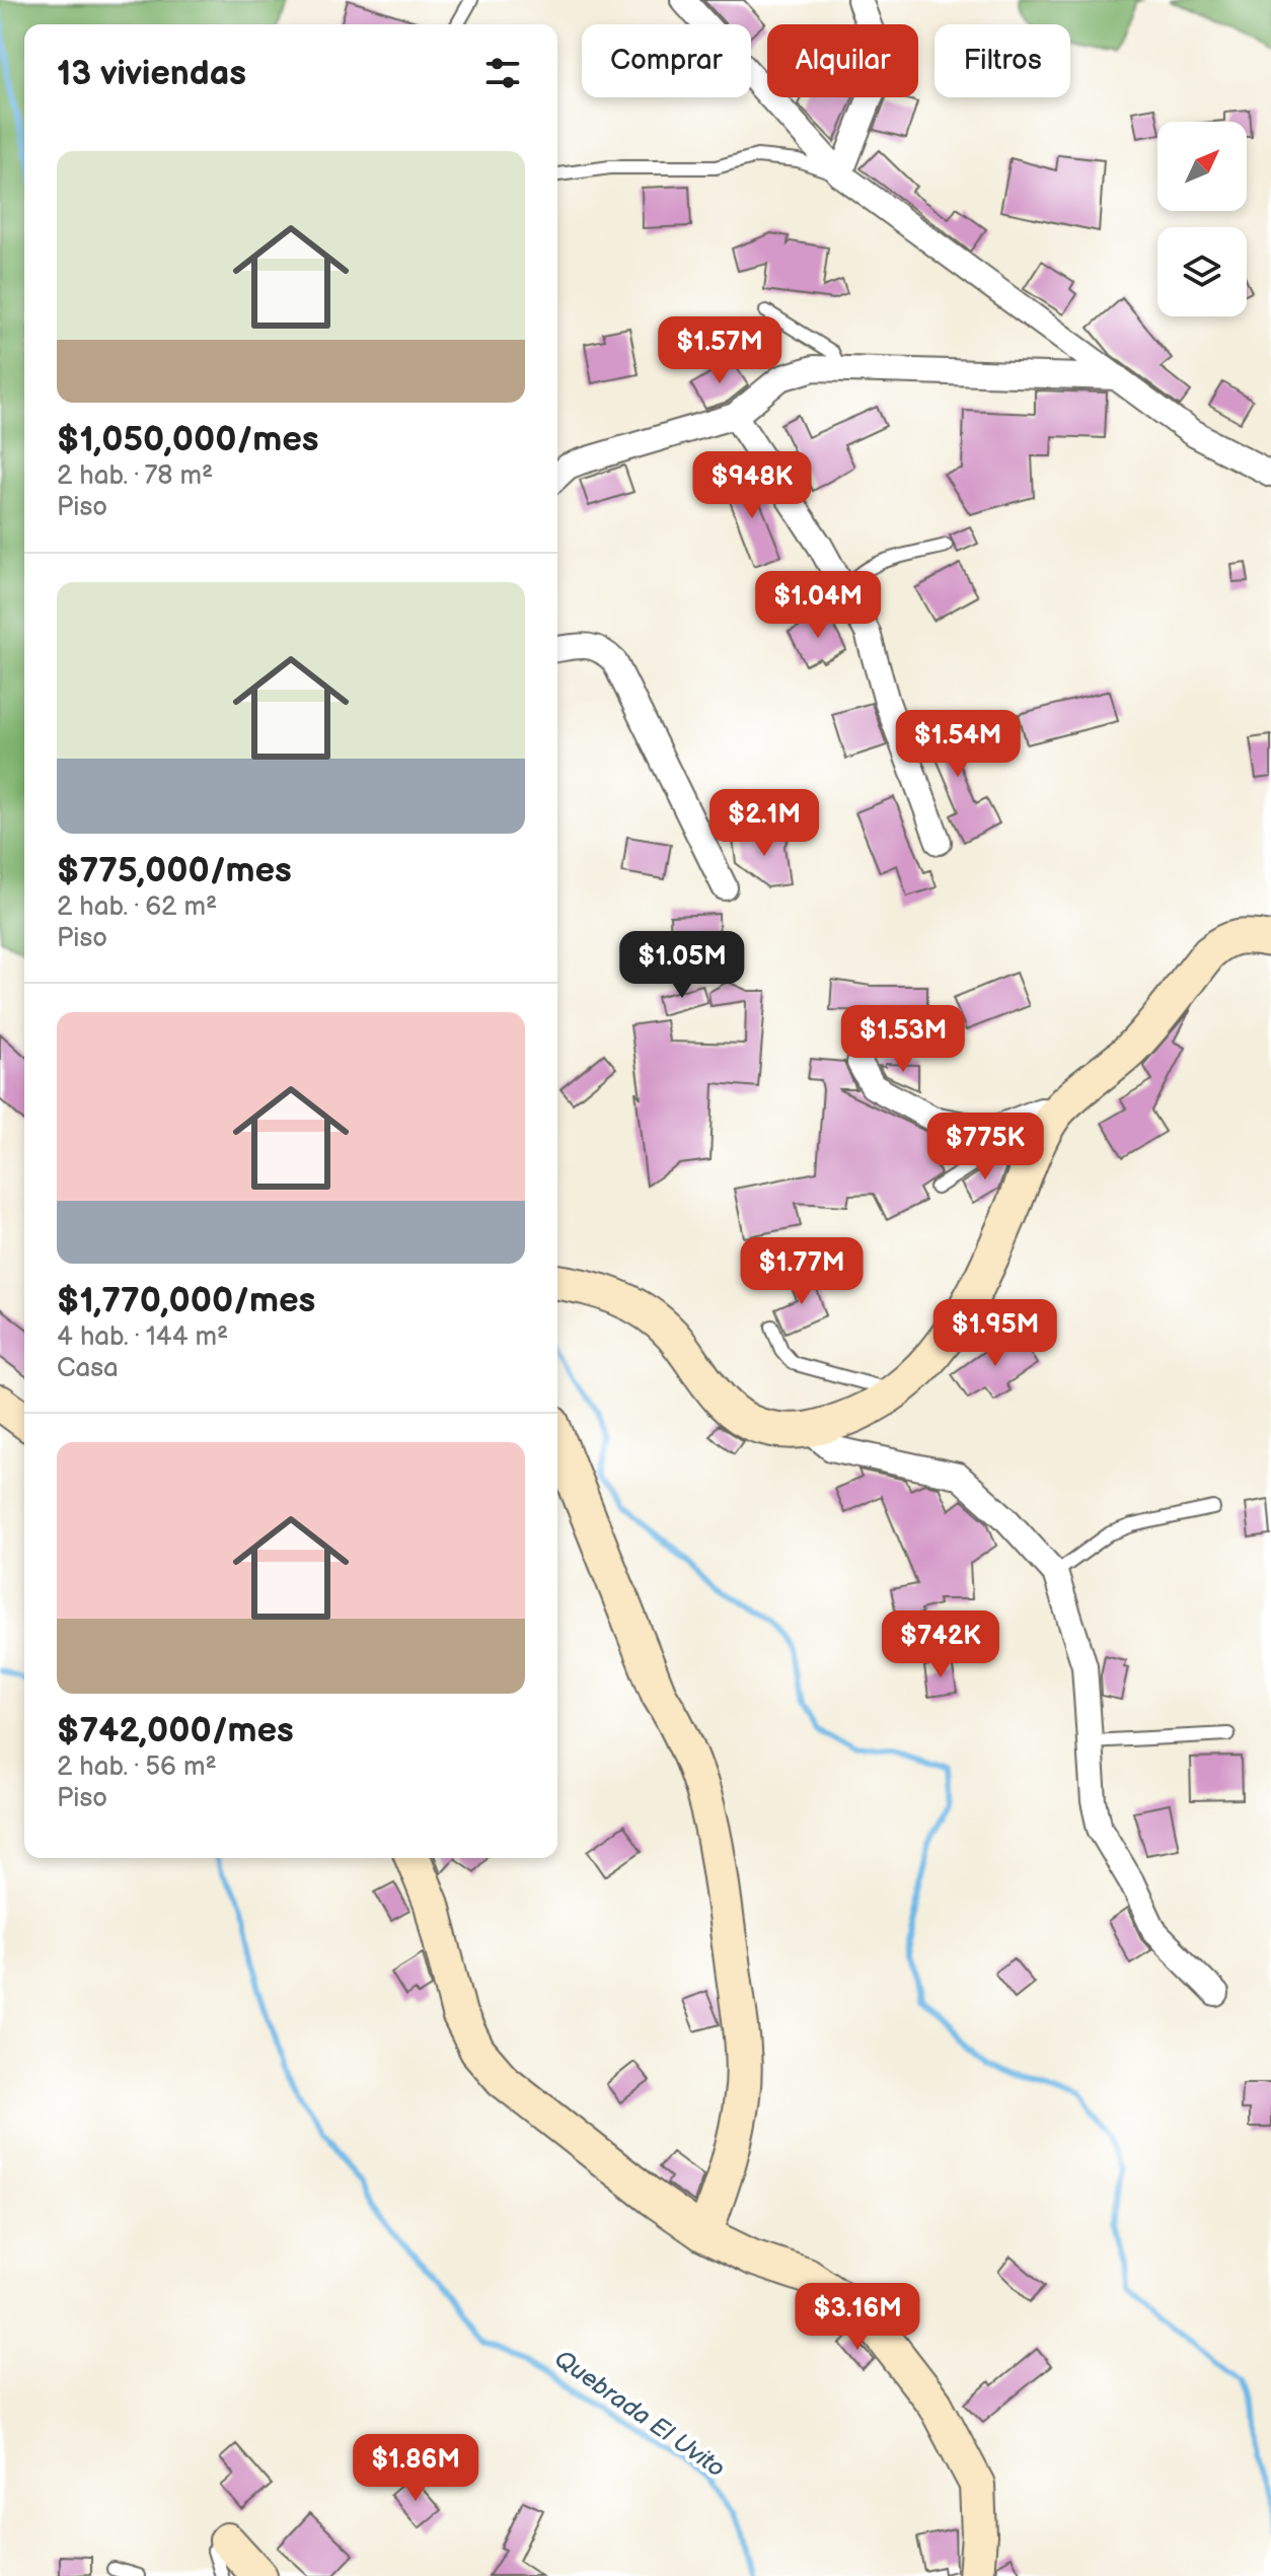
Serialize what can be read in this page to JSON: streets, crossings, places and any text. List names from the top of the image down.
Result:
{
  "water": ["Quebrada El Uvito"],
  "north": "top right",
  "page": {
    "chip": ["Comprar", "Alquilar", "Filtros"],
    "heading": "13 viviendas",
    "list": [
      {
        "name": "$1,050,000/mes",
        "note": "2 hab. · 78 m² · Piso"
      },
      {
        "name": "$775,000/mes",
        "note": "2 hab. · 62 m² · Piso"
      },
      {
        "name": "$1,770,000/mes",
        "note": "4 hab. · 144 m² · Casa"
      },
      {
        "name": "$742,000/mes",
        "note": "2 hab. · 56 m² · Piso"
      }
    ],
    "price": [
      "$1.57M",
      "$948K",
      "$1.04M",
      "$1.54M",
      "$2.1M",
      "$1.05M",
      "$1.53M",
      "$775K",
      "$1.77M",
      "$1.95M",
      "$742K",
      "$3.16M",
      "$1.86M"
    ]
  }
}
